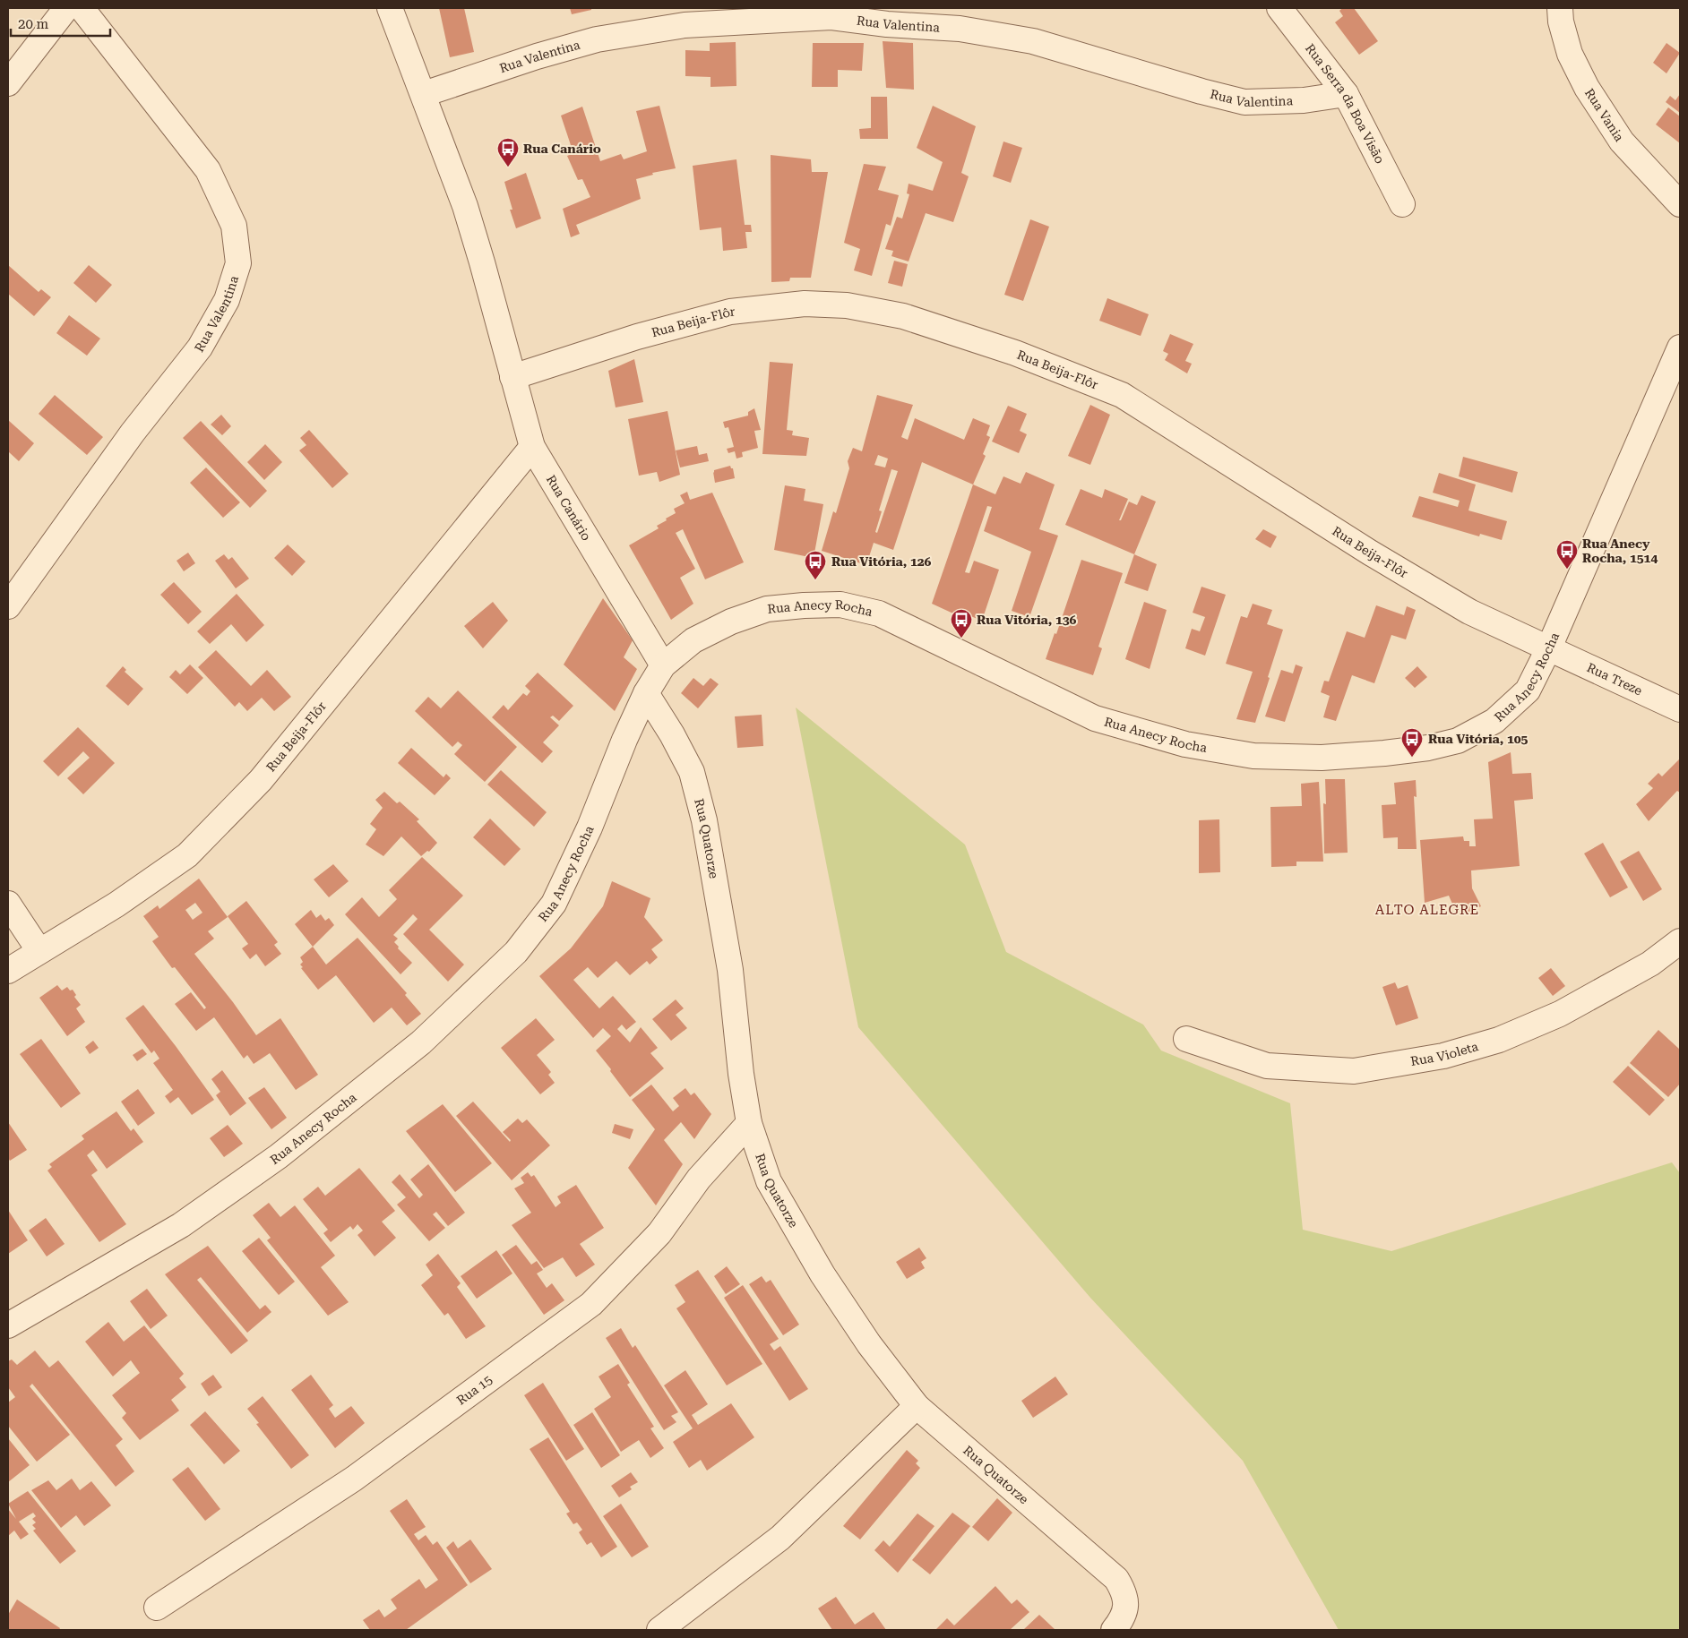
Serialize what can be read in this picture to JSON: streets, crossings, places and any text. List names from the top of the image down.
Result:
{
  "streets": {
    "street": [
      "Rua Valentina",
      "Rua Serra da Boa Visão",
      "Rua Vania",
      "Rua Beija-Flôr",
      "Rua Canário",
      "Rua Anecy Rocha",
      "Rua Treze",
      "Rua Quatorze",
      "Rua Violeta",
      "Rua 15"
    ]
  },
  "crossings": [
    ["Rua Valentina", "Rua Serra da Boa Visão"],
    ["Rua Valentina", "Rua Canário"],
    ["Rua Beija-Flôr", "Rua Canário"],
    ["Rua Beija-Flôr", "Rua Anecy Rocha"],
    ["Rua Beija-Flôr", "Rua Treze"],
    ["Rua Canário", "Rua Anecy Rocha"],
    ["Rua Anecy Rocha", "Rua Treze"],
    ["Rua Anecy Rocha", "Rua Quatorze"],
    ["Rua Quatorze", "Rua 15"]
  ],
  "districts": ["ALTO ALEGRE"],
  "places": {
    "bus stop": [
      "Rua Canário",
      "Rua Anecy Rocha, 1514",
      "Rua Vitória, 126",
      "Rua Vitória, 136",
      "Rua Vitória, 105"
    ]
  },
  "scale_bar": "20 m"
}
